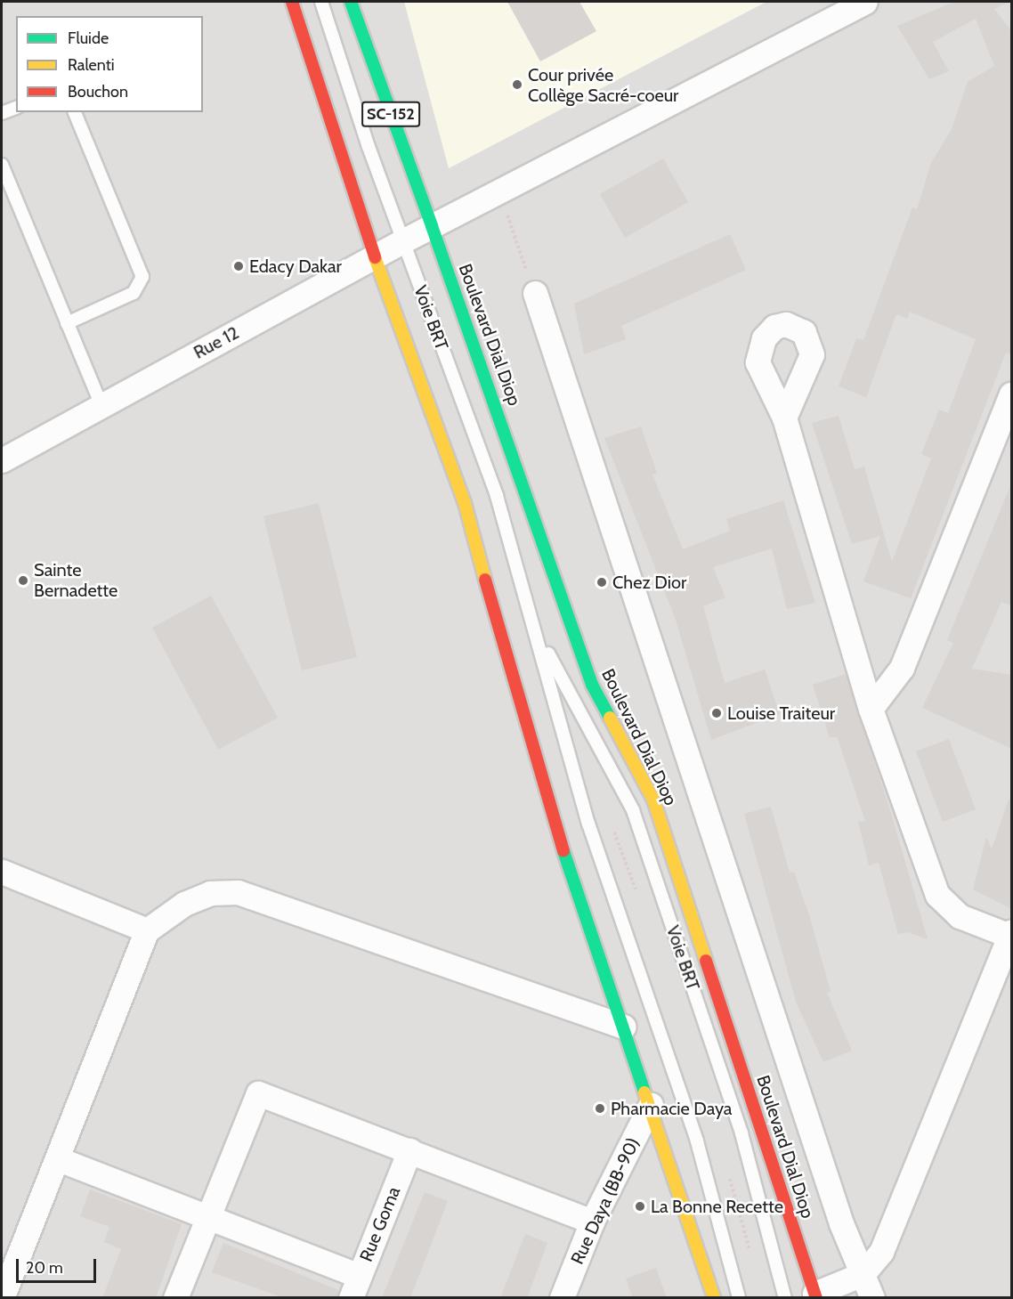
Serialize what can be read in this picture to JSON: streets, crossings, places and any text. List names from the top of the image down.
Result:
{
  "streets": {
    "street": [
      "SC-152",
      "Boulevard Dial Diop",
      "Rue 12",
      "Rue Daya (BB-90)",
      "Rue Goma"
    ],
    "lane": ["Voie BRT"]
  },
  "crossings": [
    ["SC-152", "Boulevard Dial Diop"],
    ["SC-152", "Rue 12"],
    ["Voie BRT", "Rue 12"],
    ["Boulevard Dial Diop", "Rue 12"]
  ],
  "places": [
    "Cour privée Collège Sacré-coeur",
    "Edacy Dakar",
    "Sainte Bernadette",
    "Chez Dior",
    "Louise Traiteur",
    "Pharmacie Daya",
    "La Bonne Recette"
  ],
  "legend": ["Fluide", "Ralenti", "Bouchon"],
  "scale_bar": "20 m"
}
